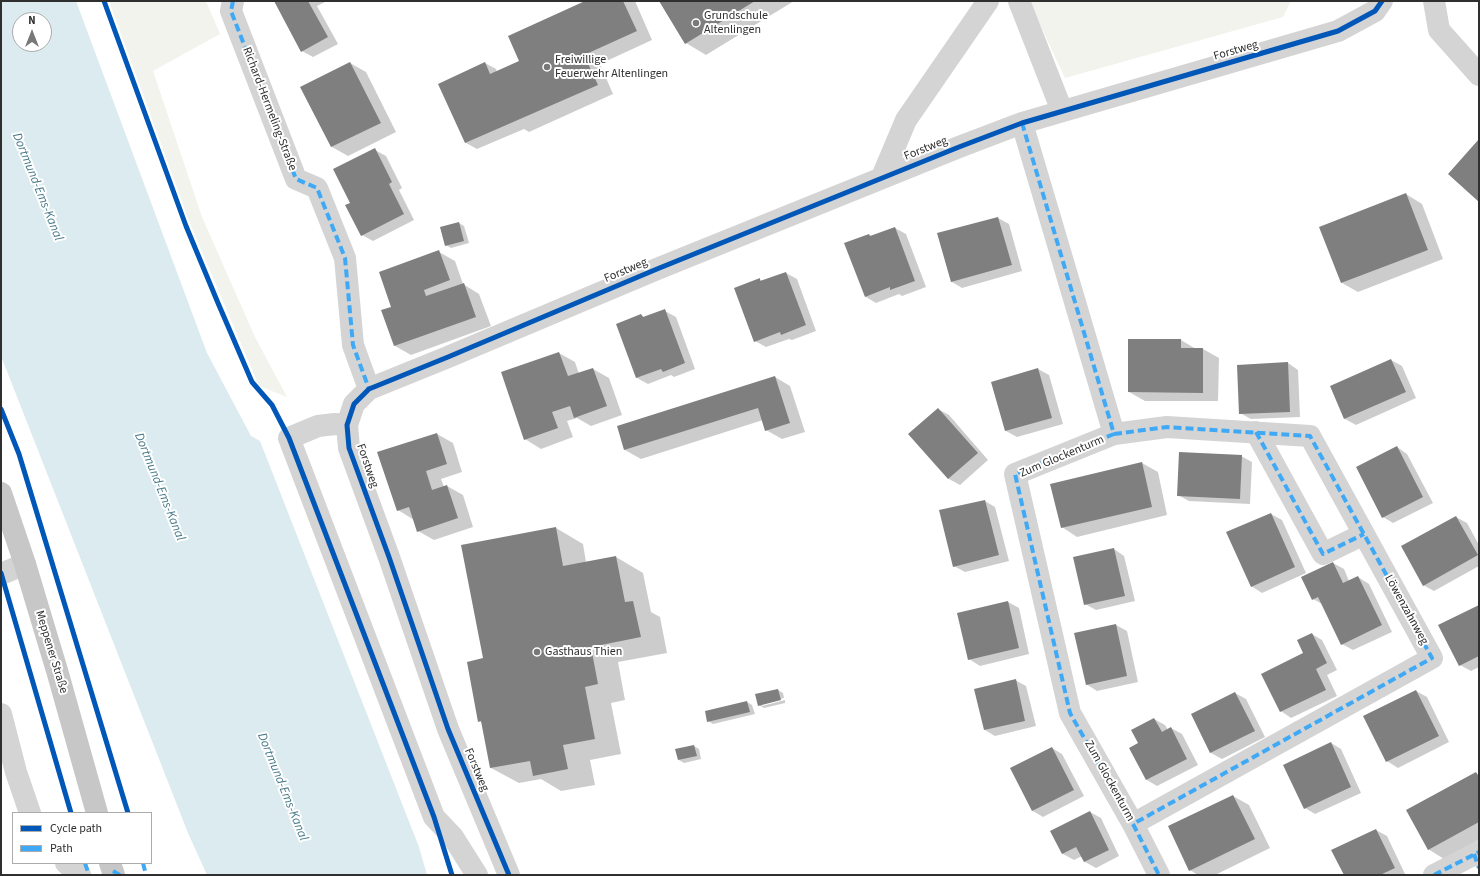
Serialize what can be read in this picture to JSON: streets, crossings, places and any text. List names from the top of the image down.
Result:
{
  "streets": {
    "main road": ["Meppener Straße"],
    "street": [
      "Forstweg",
      "Richard-Hermeling-Straße",
      "Zum Glockenturm",
      "Löwenzahnweg"
    ]
  },
  "crossings": [
    ["Forstweg", "Richard-Hermeling-Straße"],
    ["Forstweg", "Zum Glockenturm"],
    ["Zum Glockenturm", "Löwenzahnweg"]
  ],
  "water": ["Dortmund-Ems-Kanal"],
  "places": ["Grundschule Altenlingen", "Freiwillige Feuerwehr Altenlingen", "Gasthaus Thien"],
  "legend": ["Cycle path", "Path"],
  "north": "top"
}
